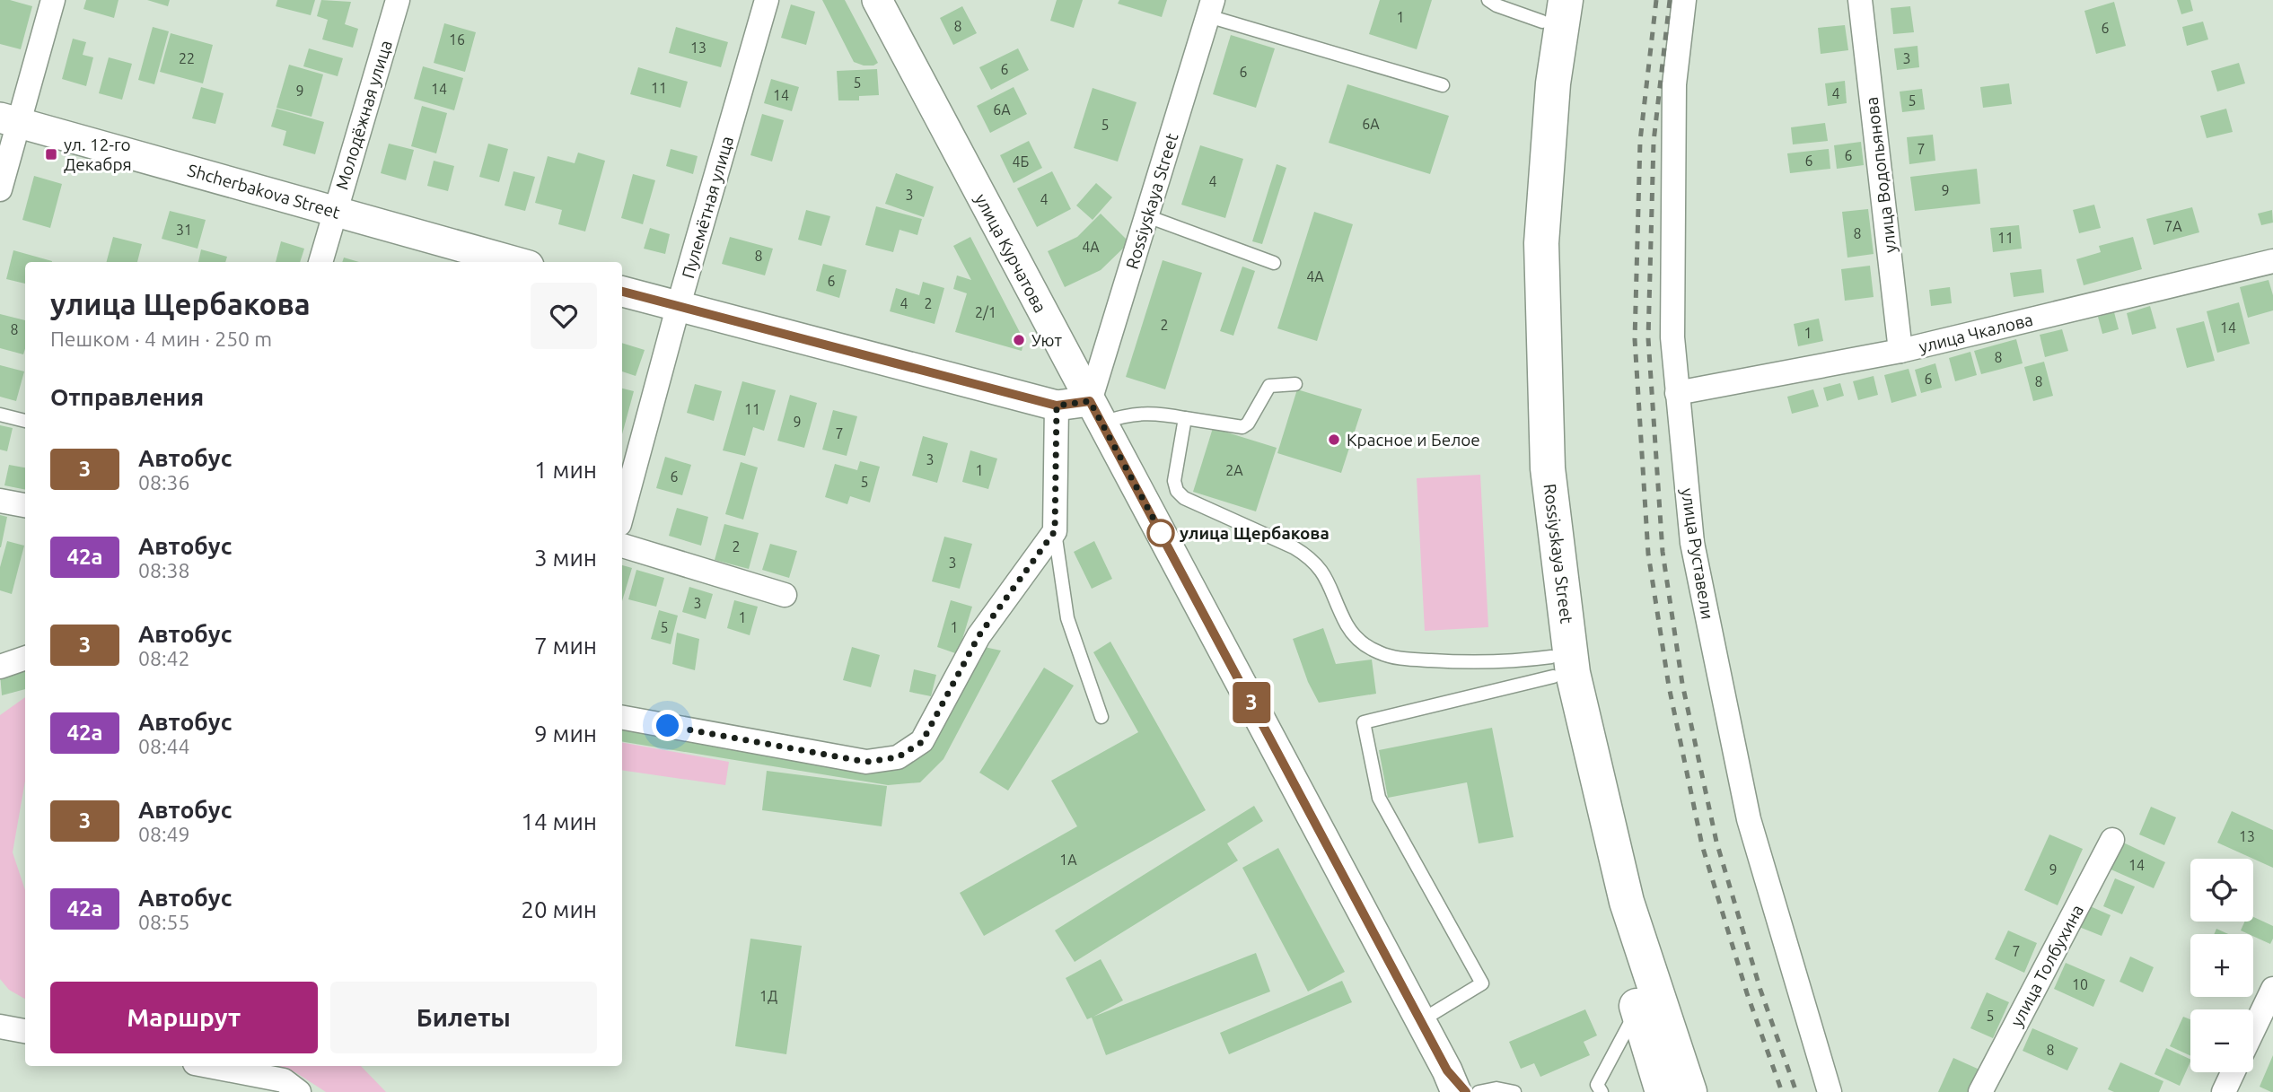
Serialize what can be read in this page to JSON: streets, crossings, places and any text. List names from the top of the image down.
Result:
{
  "streets": {
    "main road": ["Rossiyskaya Street"],
    "street": [
      "Молодёжная улица",
      "улица Водопьянова",
      "Shcherbakova Street",
      "Пулемётная улица",
      "улица Курчатова",
      "улица Чкалова",
      "улица Руставели",
      "улица Толбухина"
    ]
  },
  "crossings": [
    ["Молодёжная улица", "Shcherbakova Street"],
    ["улица Водопьянова", "улица Чкалова"],
    ["Rossiyskaya Street", "улица Курчатова"],
    ["улица Чкалова", "улица Руставели"]
  ],
  "places": {
    "transit": ["ул. 12-го Декабря"],
    "other": ["Уют", "Красное и Белое", "улица Щербакова"]
  },
  "lines": ["bus line 3"],
  "house_numbers": [
    "1",
    "8",
    "6",
    "16",
    "13",
    "22",
    "3",
    "6",
    "6",
    "5",
    "11",
    "14",
    "9",
    "4",
    "14",
    "5",
    "6А",
    "6А",
    "5",
    "7",
    "6",
    "6",
    "4Б",
    "4",
    "9",
    "3",
    "4",
    "7А",
    "31",
    "8",
    "11",
    "4А",
    "8",
    "4А",
    "6",
    "4",
    "2",
    "2/1",
    "2",
    "14",
    "8",
    "1",
    "8",
    "6",
    "8",
    "11",
    "9",
    "7",
    "3",
    "1",
    "2А",
    "6",
    "5",
    "2",
    "3",
    "3",
    "1",
    "5",
    "1",
    "13",
    "1А",
    "14",
    "9",
    "7",
    "10",
    "1Д",
    "5",
    "8"
  ],
  "page": {
    "on_map": "3",
    "heading": [
      ["улица Щербакова", "Пешком · 4 мин · 250 m"],
      "Отправления"
    ],
    "list": [
      {
        "mark": "3",
        "name": "Автобус",
        "note": "08:36",
        "value": "1 мин"
      },
      {
        "mark": "42a",
        "name": "Автобус",
        "note": "08:38",
        "value": "3 мин"
      },
      {
        "mark": "3",
        "name": "Автобус",
        "note": "08:42",
        "value": "7 мин"
      },
      {
        "mark": "42a",
        "name": "Автобус",
        "note": "08:44",
        "value": "9 мин"
      },
      {
        "mark": "3",
        "name": "Автобус",
        "note": "08:49",
        "value": "14 мин"
      },
      {
        "mark": "42a",
        "name": "Автобус",
        "note": "08:55",
        "value": "20 мин"
      }
    ],
    "map_buttons": ["+", "−"],
    "buttons": ["Маршрут", "Билеты"]
  }
}
